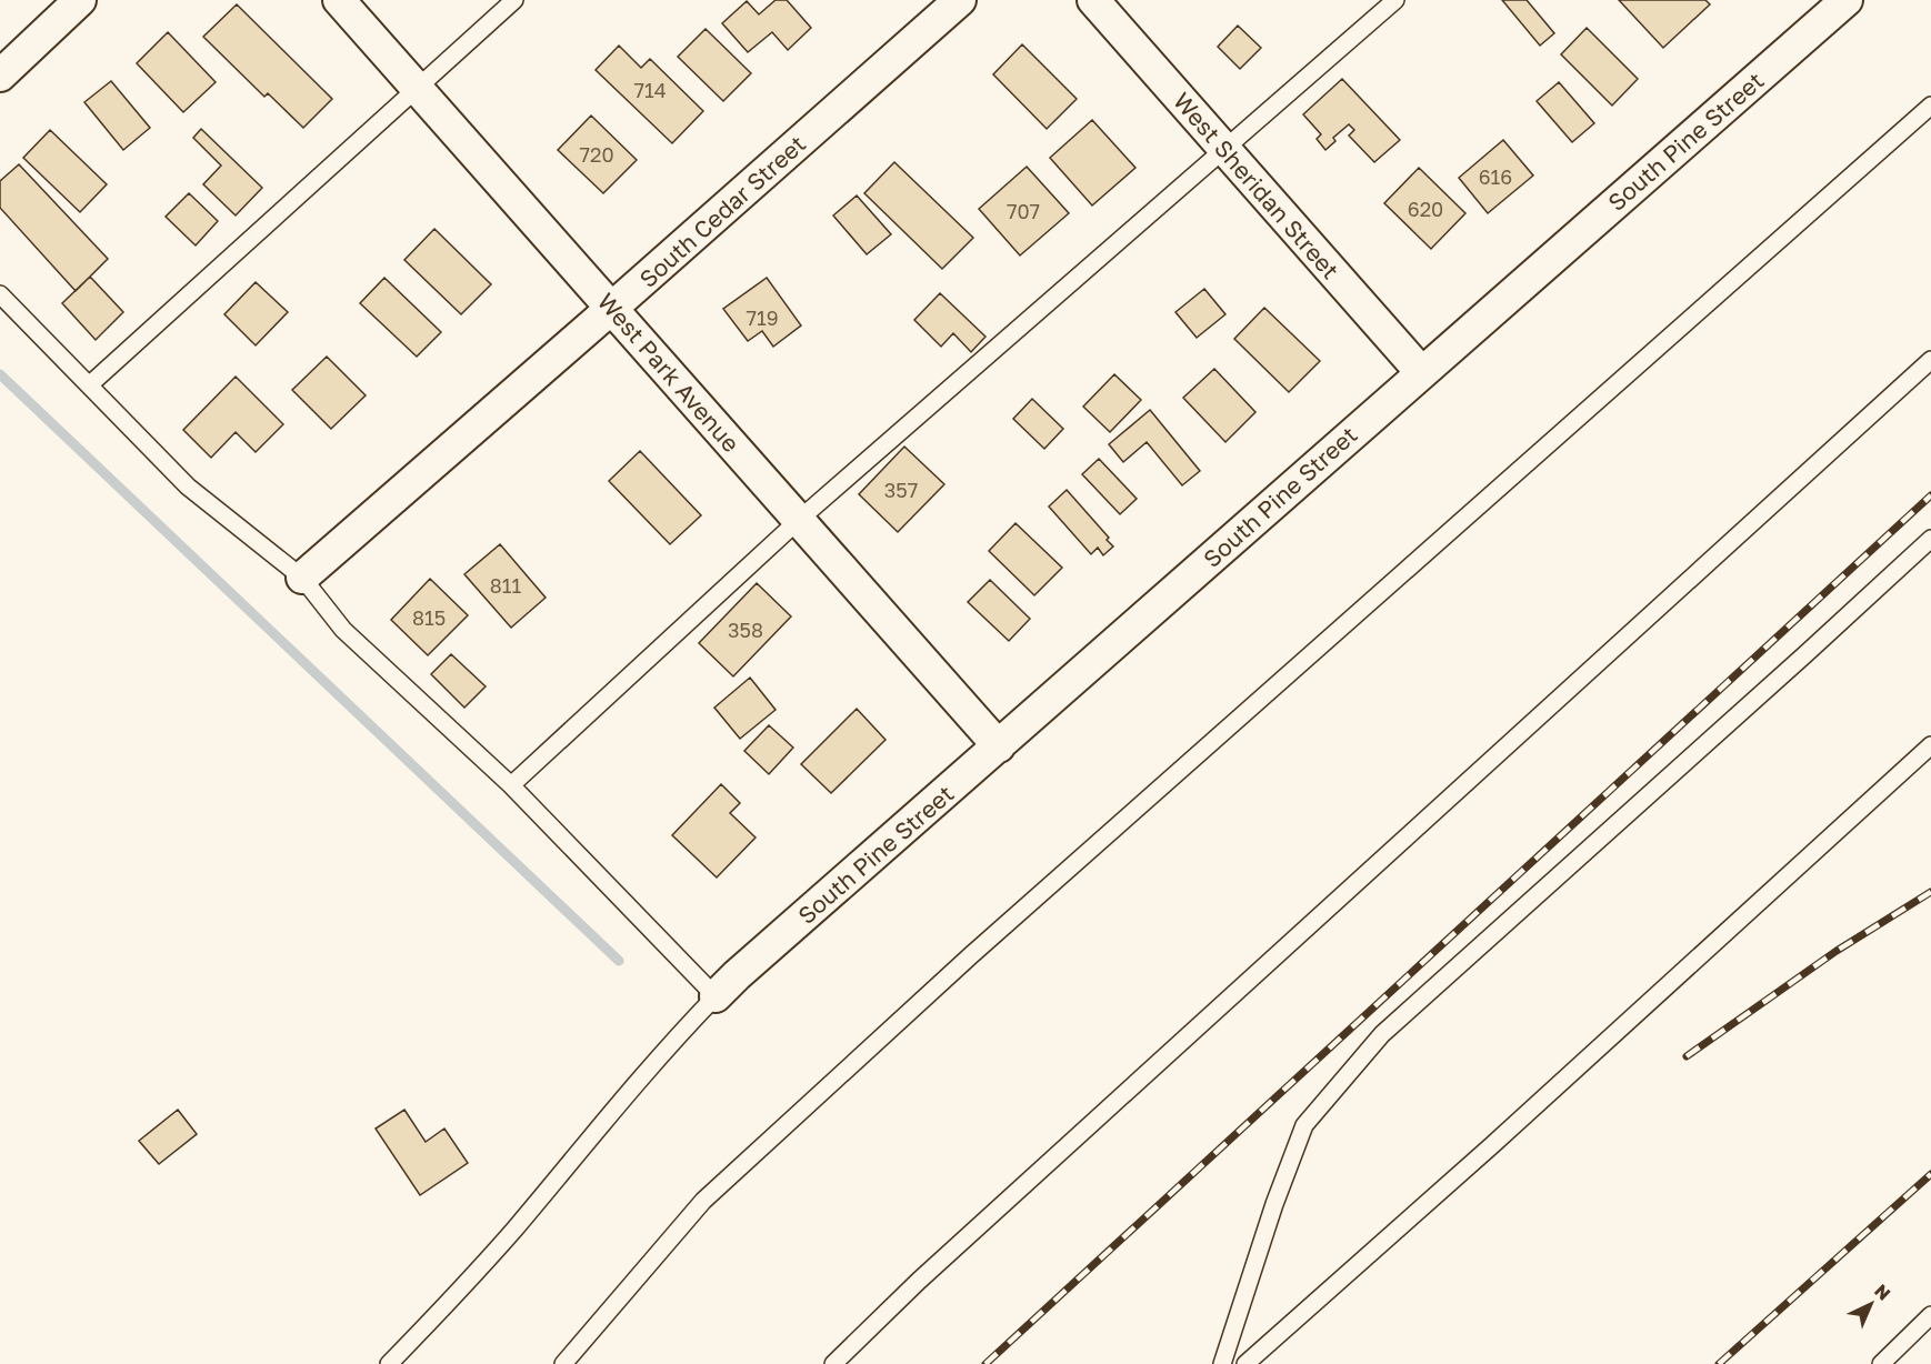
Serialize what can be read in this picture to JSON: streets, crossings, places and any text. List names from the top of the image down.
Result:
{
  "streets": {
    "street": [
      "South Pine Street",
      "West Sheridan Street",
      "South Cedar Street",
      "West Park Avenue"
    ]
  },
  "crossings": [
    ["South Pine Street", "West Sheridan Street"],
    ["South Pine Street", "West Park Avenue"],
    ["South Cedar Street", "West Park Avenue"]
  ],
  "house_numbers": [
    "714",
    "720",
    "616",
    "620",
    "707",
    "719",
    "357",
    "811",
    "815",
    "358"
  ],
  "north": "top right"
}
